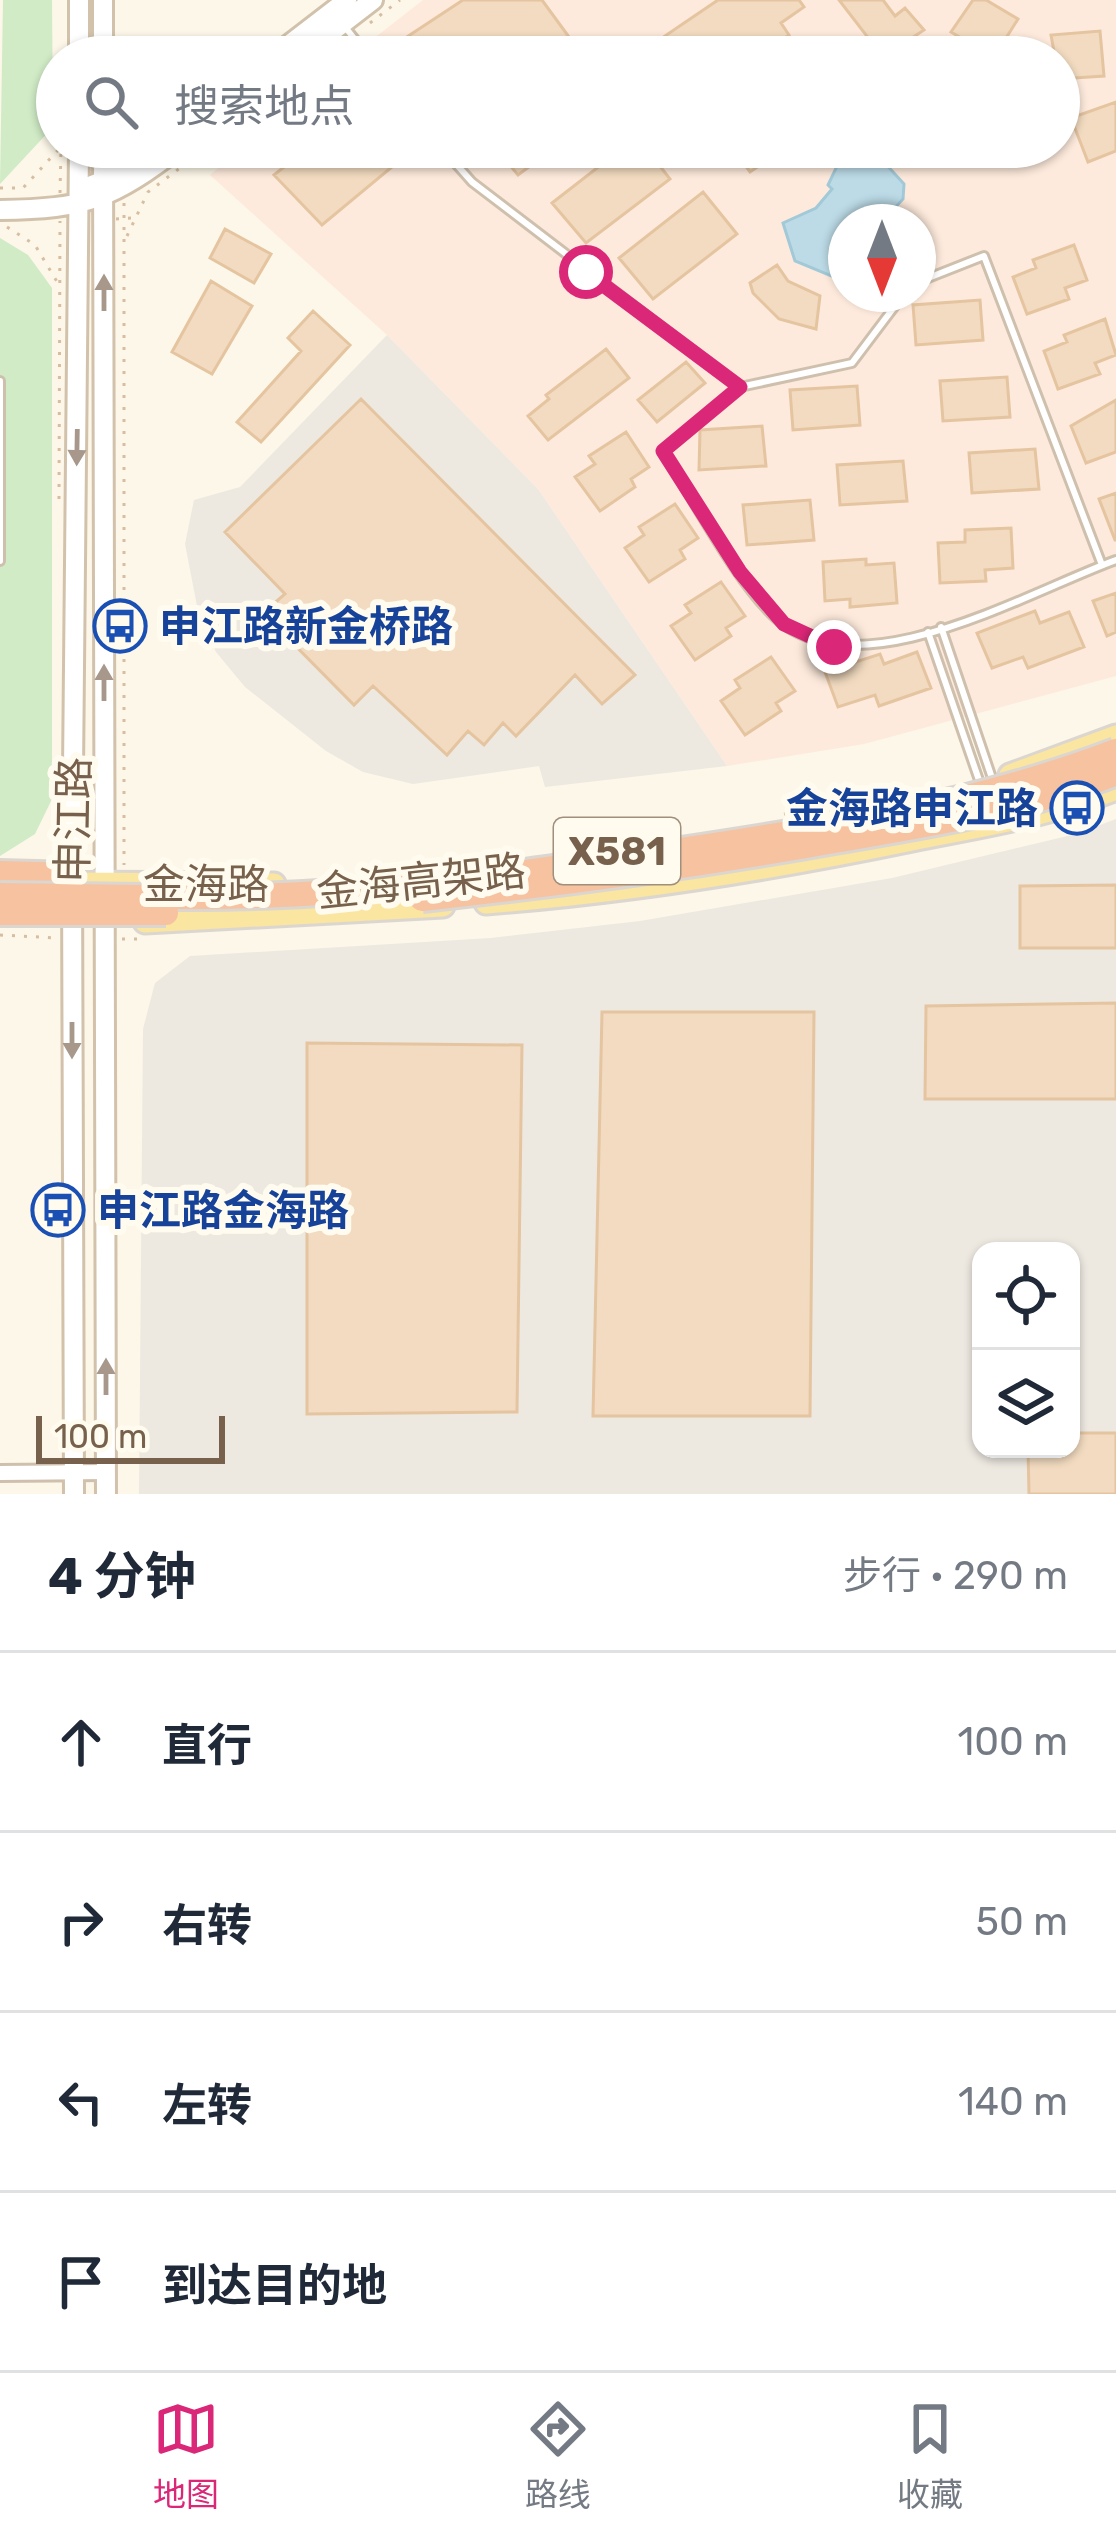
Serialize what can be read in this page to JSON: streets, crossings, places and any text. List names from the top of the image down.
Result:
{
  "streets": {
    "highway": ["金海高架路"],
    "main road": ["申江路", "X581", "金海路"]
  },
  "crossings": [
    ["申江路", "金海路"]
  ],
  "places": {
    "bus stop": ["申江路新金桥路", "金海路申江路", "申江路金海路"]
  },
  "scale_bar": "100 m",
  "north": "bottom",
  "page": {
    "search": "搜索地点",
    "scale": "100 m",
    "heading": ["4 分钟", "步行 · 290 m"],
    "list": [
      ["直行", "100 m"],
      ["右转", "50 m"],
      ["左转", "140 m"],
      "到达目的地"
    ],
    "nav": ["地图", "路线", "收藏"]
  }
}
